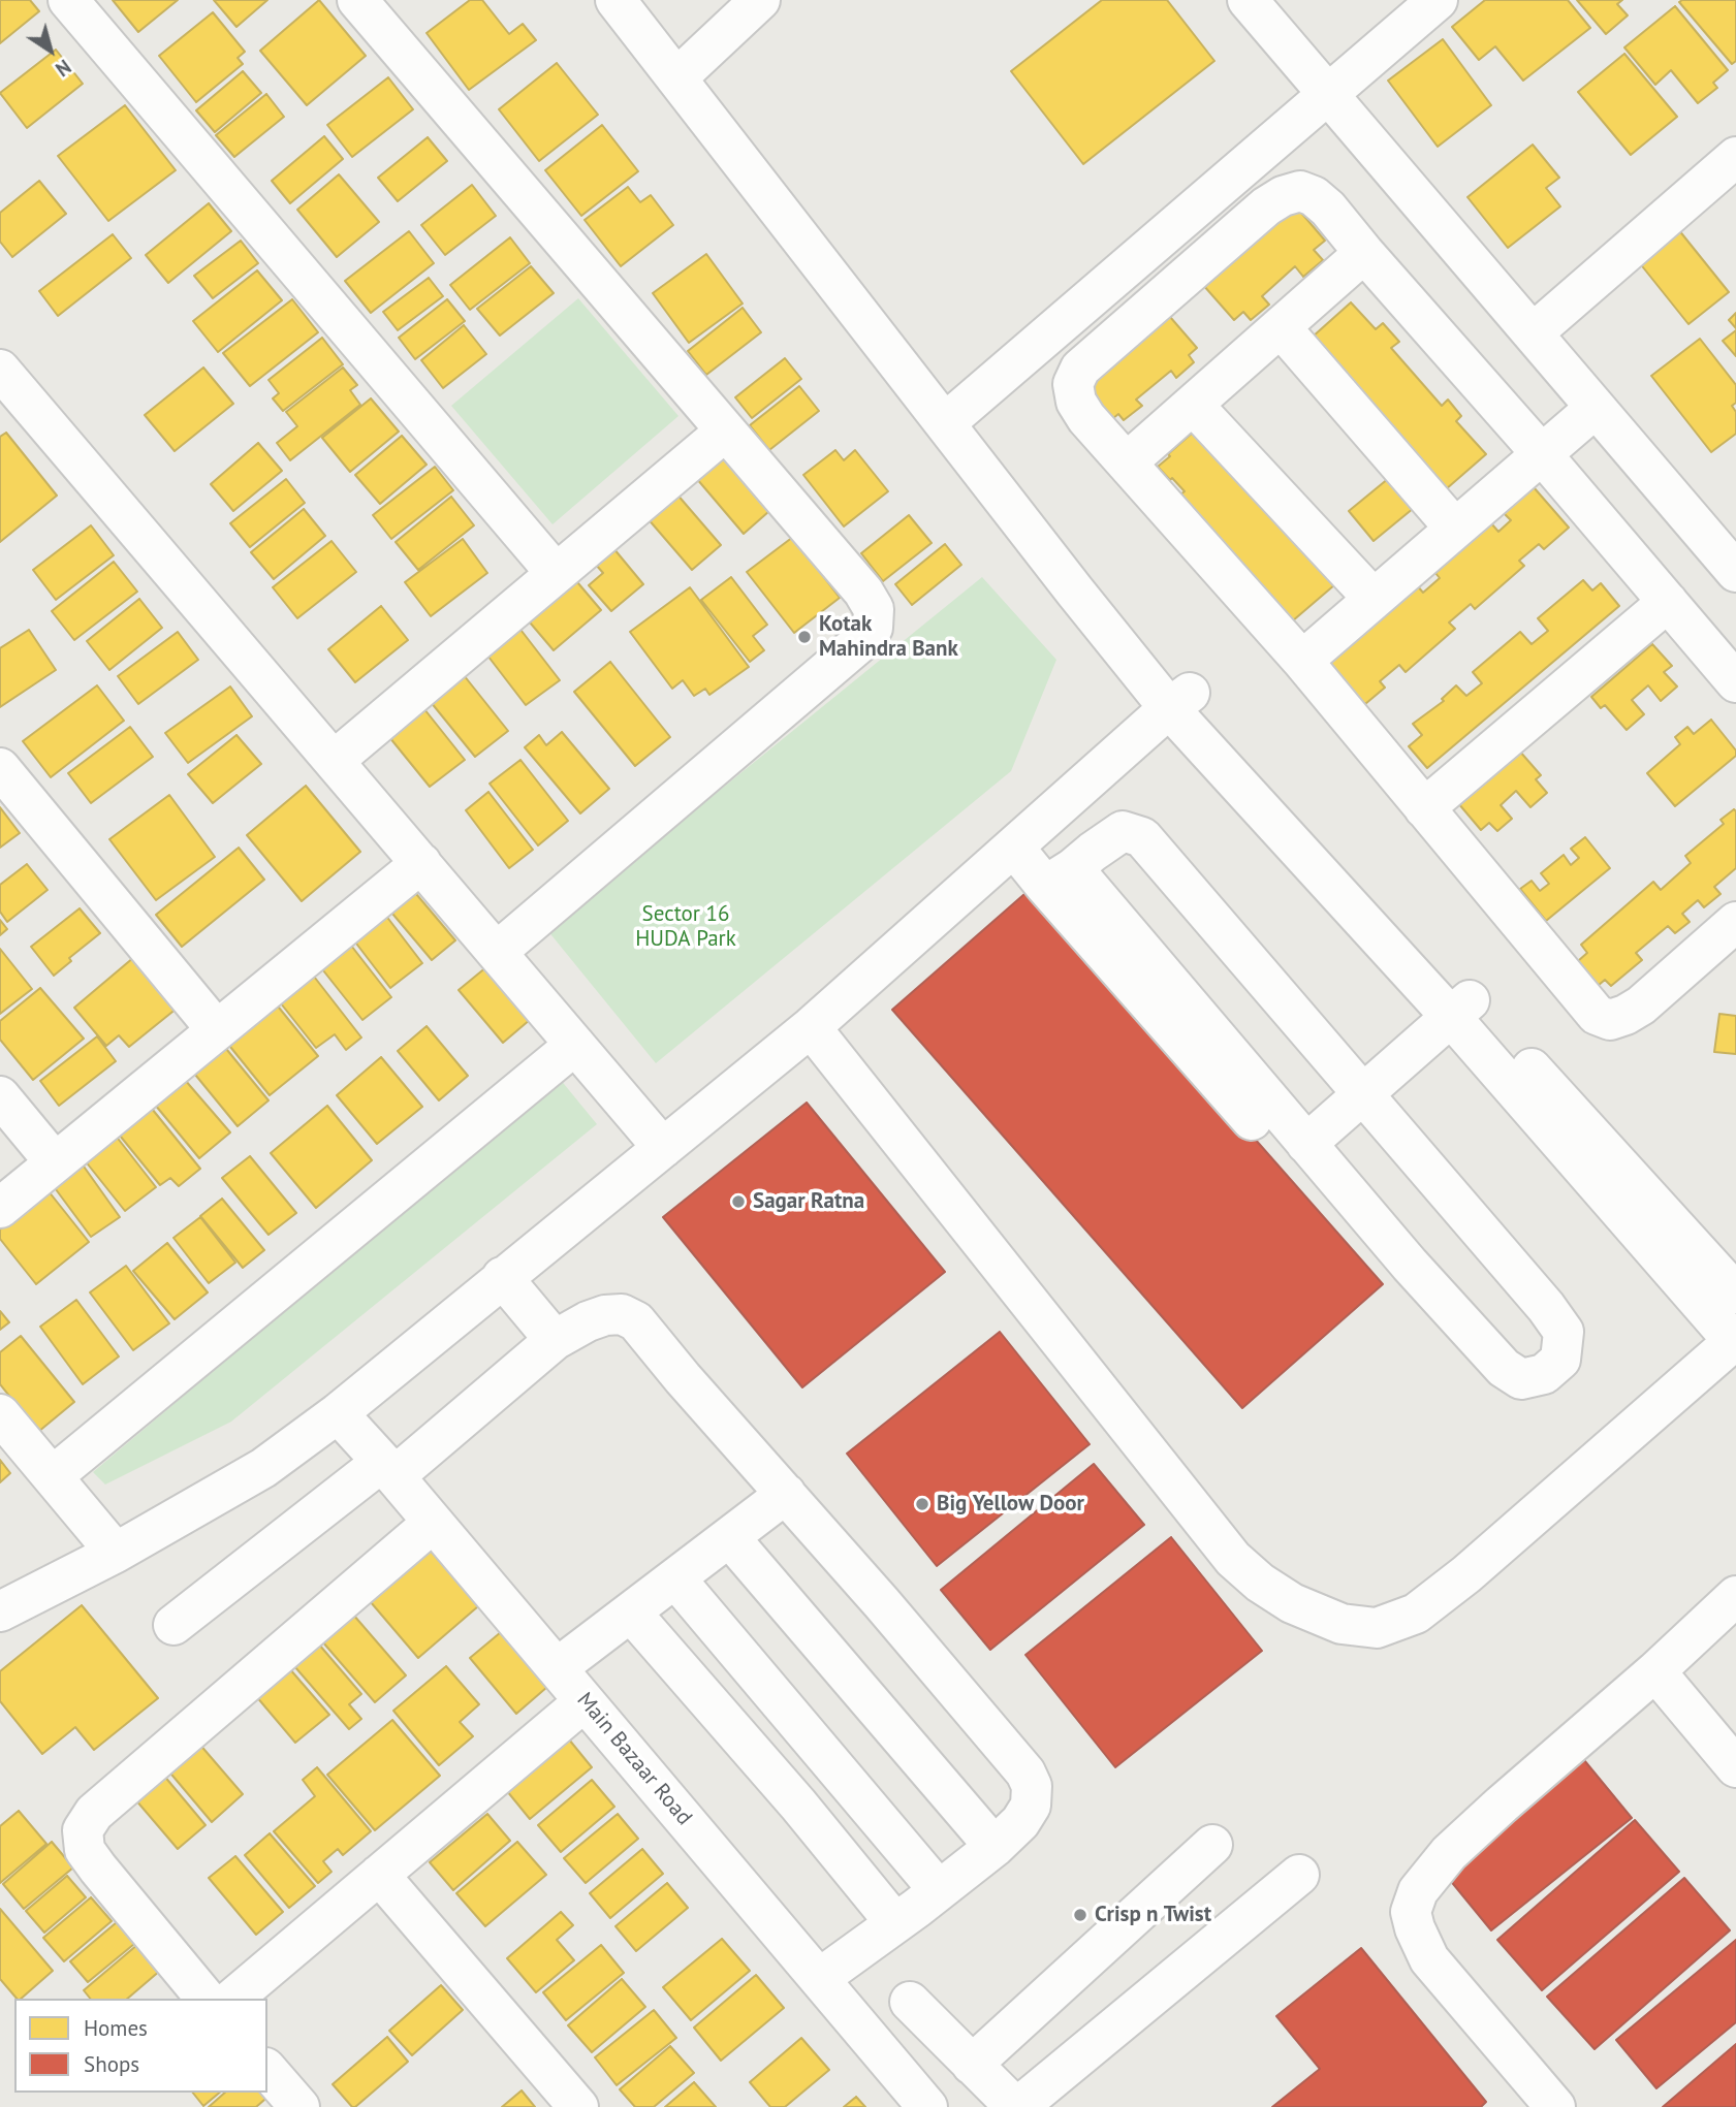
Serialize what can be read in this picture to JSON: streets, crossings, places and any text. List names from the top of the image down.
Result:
{
  "streets": {
    "street": ["Main Bazaar Road"]
  },
  "parks": ["Sector 16 HUDA Park"],
  "places": [
    "Kotak Mahindra Bank",
    "Sagar Ratna",
    "Big Yellow Door",
    "Crisp n Twist"
  ],
  "legend": ["Homes", "Shops"],
  "north": "bottom right"
}
